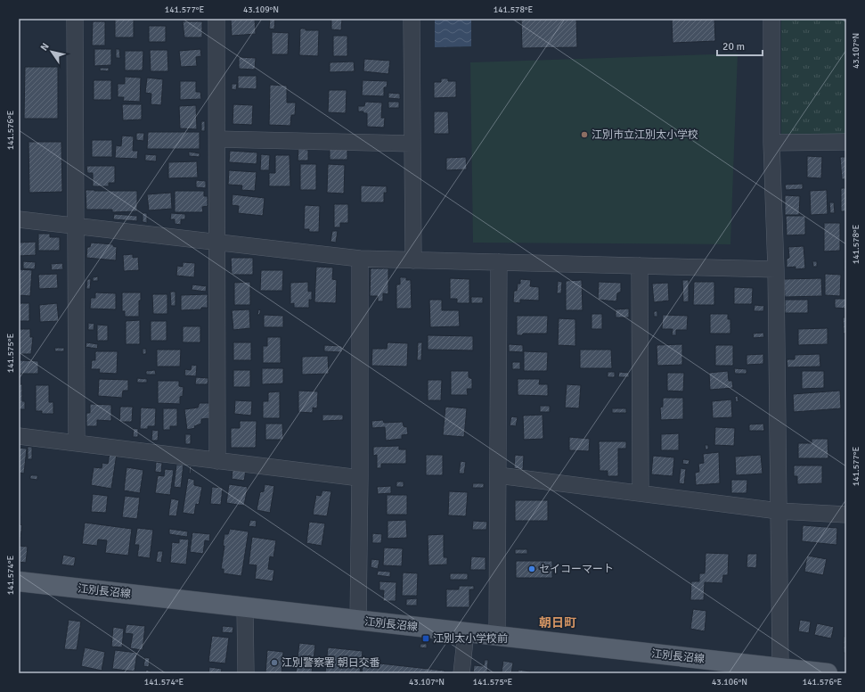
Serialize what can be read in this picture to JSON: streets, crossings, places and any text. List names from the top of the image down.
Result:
{
  "streets": {
    "main road": ["江別長沼線"]
  },
  "districts": ["朝日町"],
  "places": {
    "other": ["江別市立江別太小学校", "セイコーマート", "江別警察署 朝日交番"],
    "transit": ["江別太小学校前"]
  },
  "scale_bar": "20 m",
  "north": "top left",
  "coordinates": [
    "141.577°E",
    "43.109°N",
    "141.578°E",
    "43.107°N",
    "141.576°E",
    "141.575°E",
    "141.574°E",
    "43.106°N"
  ]
}
